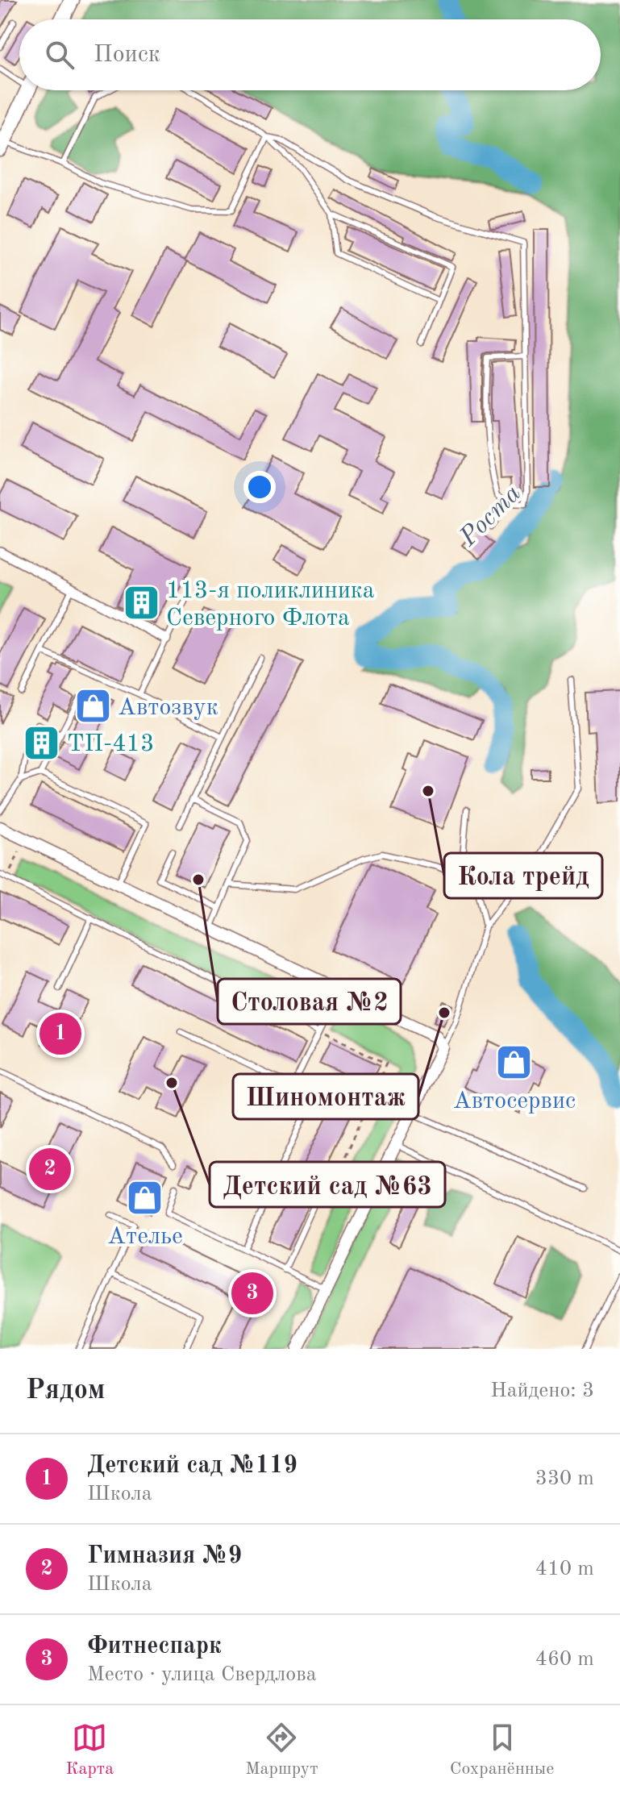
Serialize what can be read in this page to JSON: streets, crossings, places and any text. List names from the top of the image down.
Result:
{
  "water": ["Роста"],
  "places": {
    "building": ["113-я поликлиника Северного Флота", "ТП-413"],
    "shop": ["Автозвук", "Автосервис", "Ателье"],
    "other": [
      "Кола трейд",
      "Столовая №2",
      "Шиномонтаж",
      "Детский сад №63"
    ]
  },
  "page": {
    "search": "Поиск",
    "pins": ["1", "2", "3"],
    "heading": ["Рядом", "Найдено: 3"],
    "list": [
      {
        "mark": "1",
        "name": "Детский сад №119",
        "note": "Школа",
        "value": "330 m"
      },
      {
        "mark": "2",
        "name": "Гимназия №9",
        "note": "Школа",
        "value": "410 m"
      },
      {
        "mark": "3",
        "name": "Фитнеспарк",
        "note": "Место · улица Свердлова",
        "value": "460 m"
      }
    ],
    "nav": ["Карта", "Маршрут", "Сохранённые"]
  }
}
